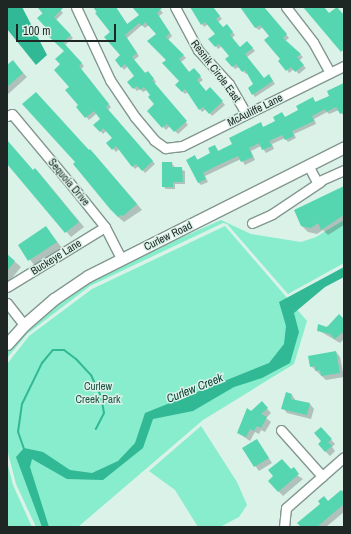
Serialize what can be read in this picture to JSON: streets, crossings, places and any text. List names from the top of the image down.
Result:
{
  "streets": {
    "main road": ["Curlew Road"],
    "street": [
      "Resnik Circle East",
      "McAuliffe Lane",
      "Sequoia Drive",
      "Buckeye Lane"
    ]
  },
  "crossings": [
    ["Resnik Circle East", "McAuliffe Lane"],
    ["Sequoia Drive", "Curlew Road"],
    ["Sequoia Drive", "Buckeye Lane"]
  ],
  "water": ["Curlew Creek"],
  "parks": ["Curlew Creek Park"],
  "scale_bar": "100 m"
}
